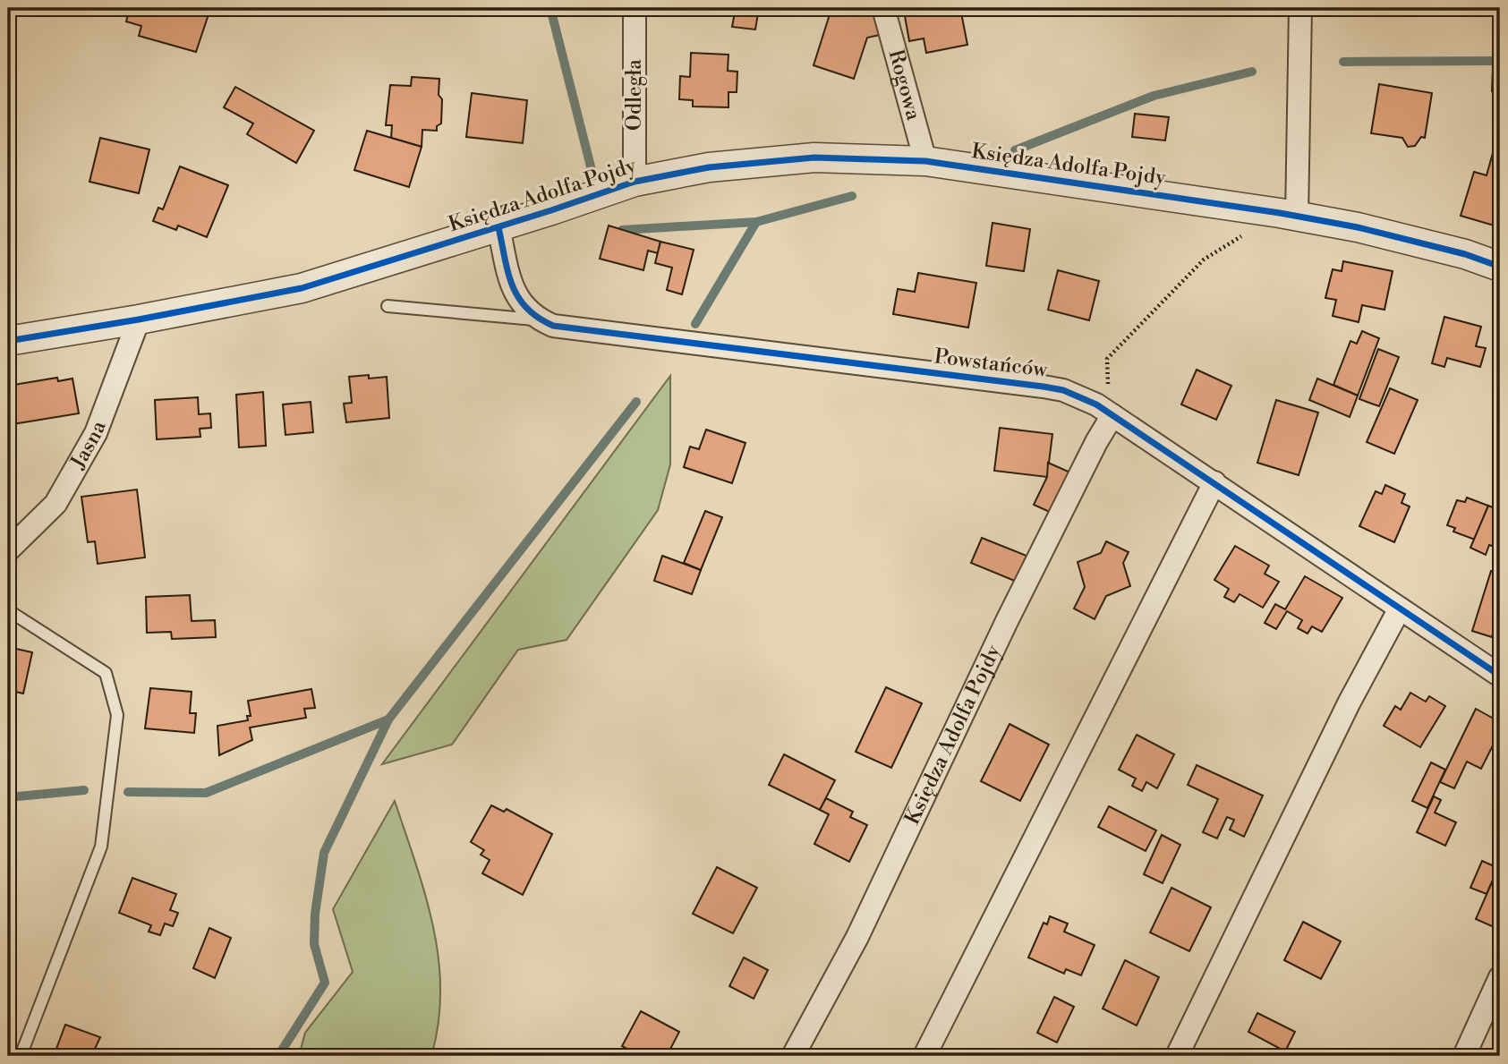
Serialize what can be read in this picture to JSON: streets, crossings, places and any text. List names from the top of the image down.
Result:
{
  "streets": {
    "street": [
      "Rogowa",
      "Odległa",
      "Księdza Adolfa Pojdy",
      "Powstańców",
      "Jasna"
    ]
  },
  "crossings": [
    ["Rogowa", "Księdza Adolfa Pojdy"],
    ["Odległa", "Księdza Adolfa Pojdy"],
    ["Księdza Adolfa Pojdy", "Powstańców"],
    ["Księdza Adolfa Pojdy", "Jasna"]
  ]
}
